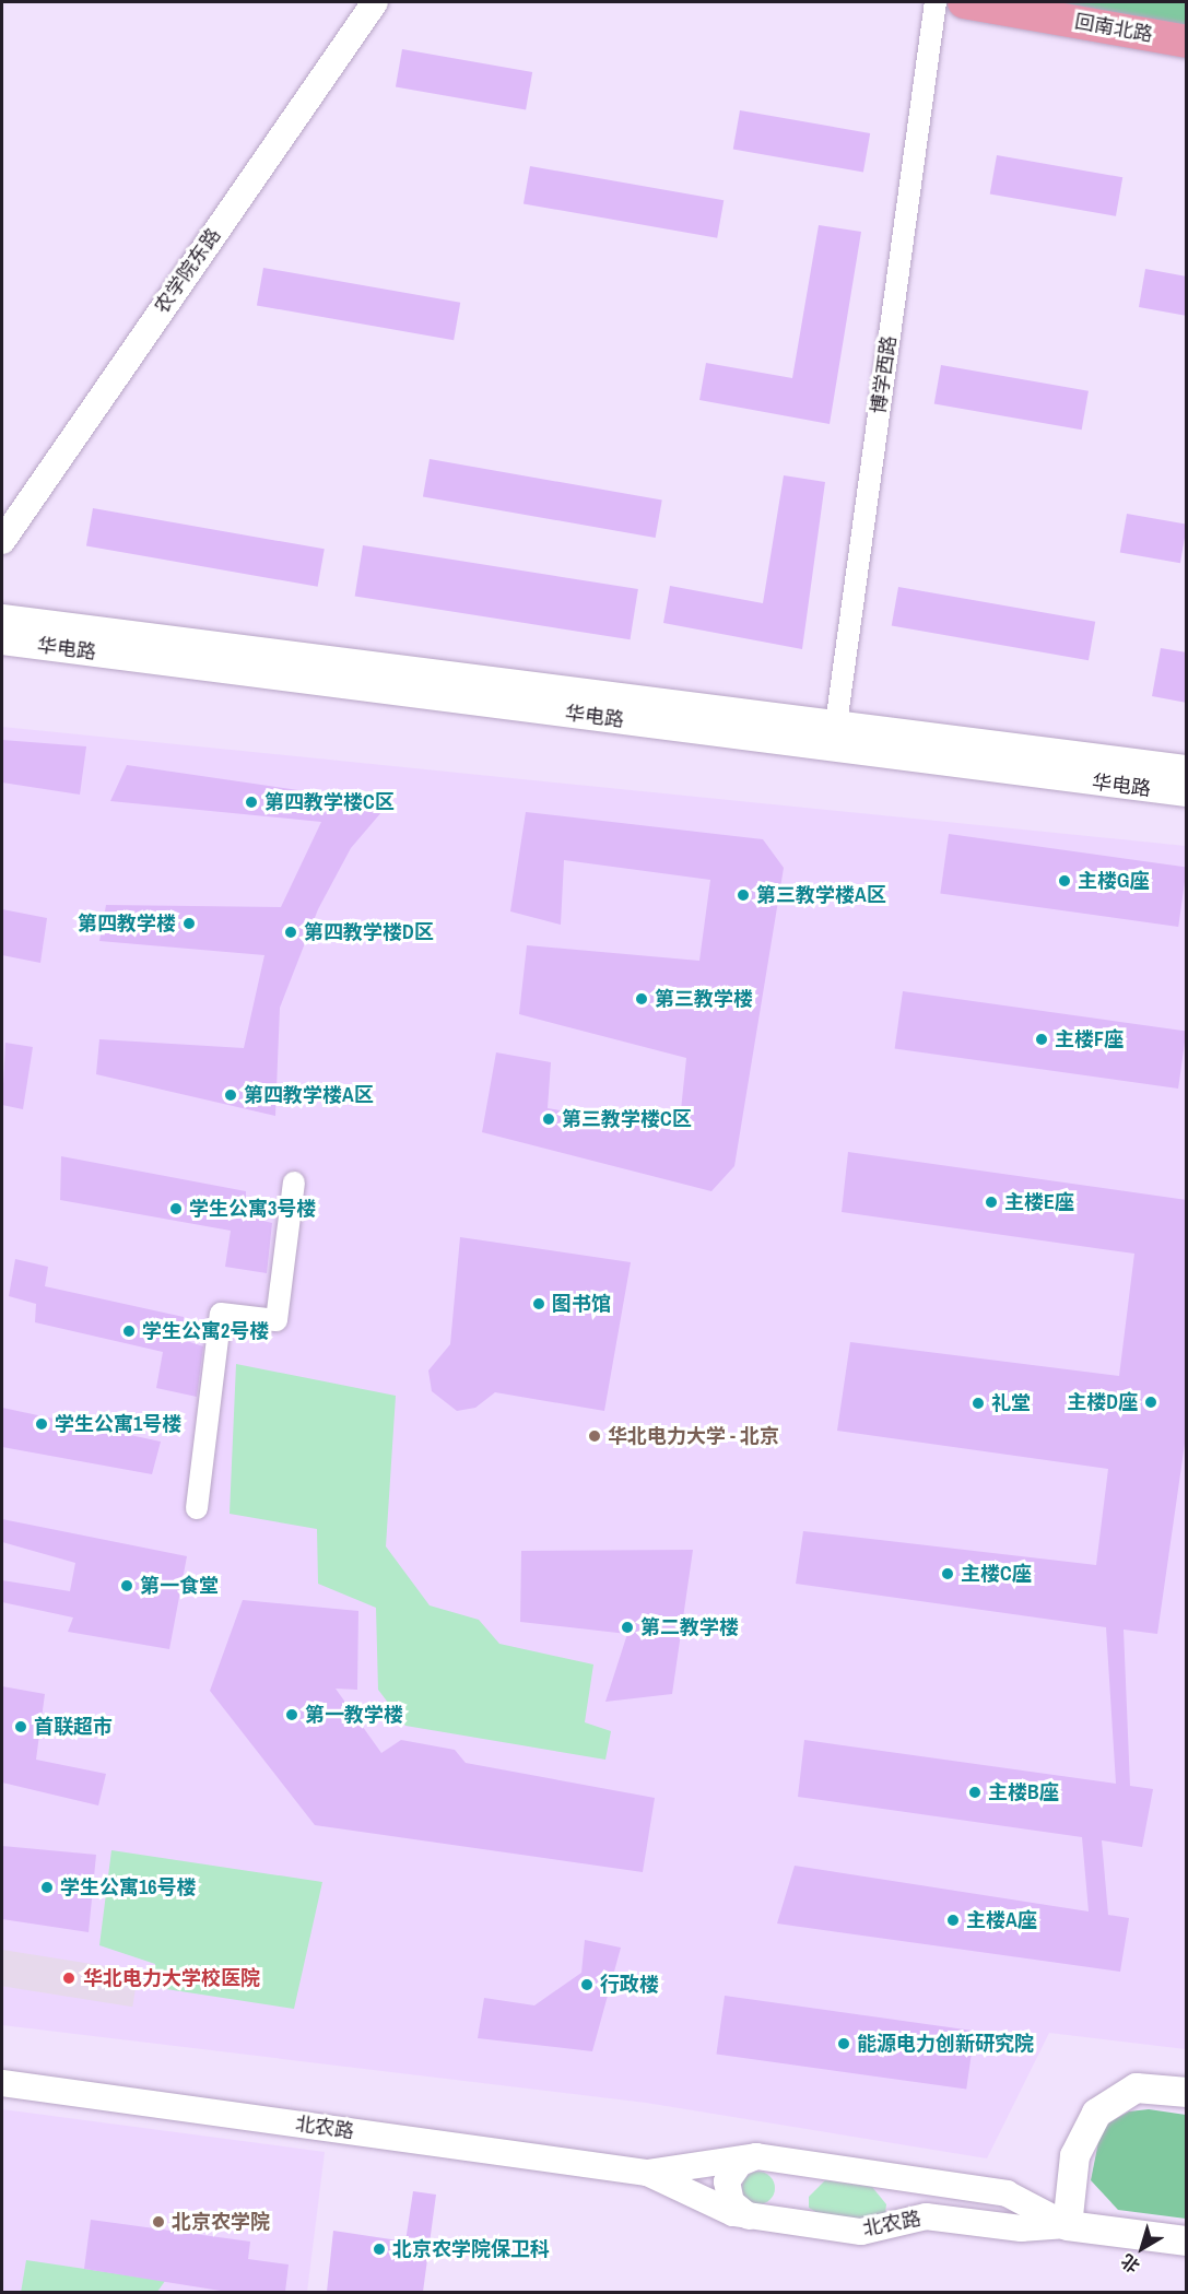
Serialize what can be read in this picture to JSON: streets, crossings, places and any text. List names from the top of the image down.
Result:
{
  "streets": {
    "main road": ["回南北路", "北农路"],
    "street": ["农学院东路", "博学西路", "华电路"]
  },
  "crossings": [
    ["博学西路", "华电路"]
  ],
  "places": [
    "第四教学楼C区",
    "主楼G座",
    "第三教学楼A区",
    "第四教学楼",
    "第四教学楼D区",
    "第三教学楼",
    "主楼F座",
    "第四教学楼A区",
    "第三教学楼C区",
    "主楼E座",
    "学生公寓3号楼",
    "图书馆",
    "学生公寓2号楼",
    "主楼D座",
    "礼堂",
    "学生公寓1号楼",
    "华北电力大学 - 北京",
    "主楼C座",
    "第一食堂",
    "第二教学楼",
    "第一教学楼",
    "首联超市",
    "主楼B座",
    "学生公寓16号楼",
    "主楼A座",
    "华北电力大学校医院",
    "行政楼",
    "能源电力创新研究院",
    "北京农学院",
    "北京农学院保卫科"
  ],
  "north": "bottom left"
}
